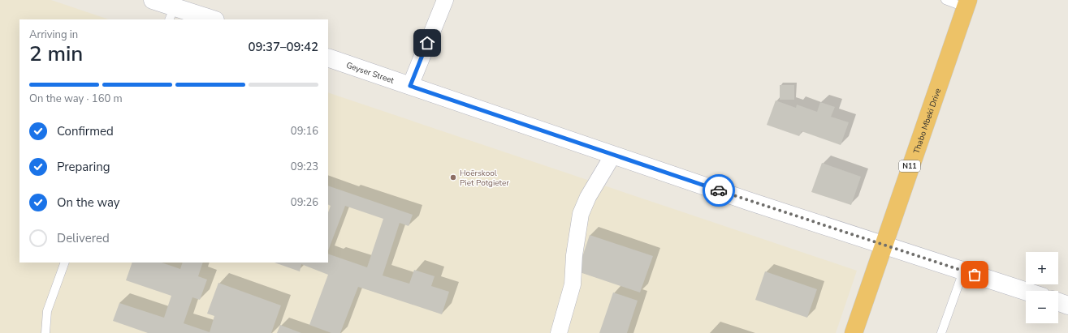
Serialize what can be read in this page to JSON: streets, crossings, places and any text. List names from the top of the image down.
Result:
{
  "streets": {
    "highway": ["Thabo Mbeki Drive", "N11"],
    "street": ["Geyser Street"]
  },
  "crossings": [
    ["Geyser Street", "Thabo Mbeki Drive"]
  ],
  "places": ["Hoërskool Piet Potgieter"],
  "page": {
    "heading": ["2 min", "Arriving in", "09:37–09:42"],
    "bar": "On the way · 160 m",
    "list": [
      ["Confirmed", "09:16"],
      ["Preparing", "09:23"],
      ["On the way", "09:26"],
      "Delivered"
    ],
    "map_buttons": ["+", "−"]
  }
}
